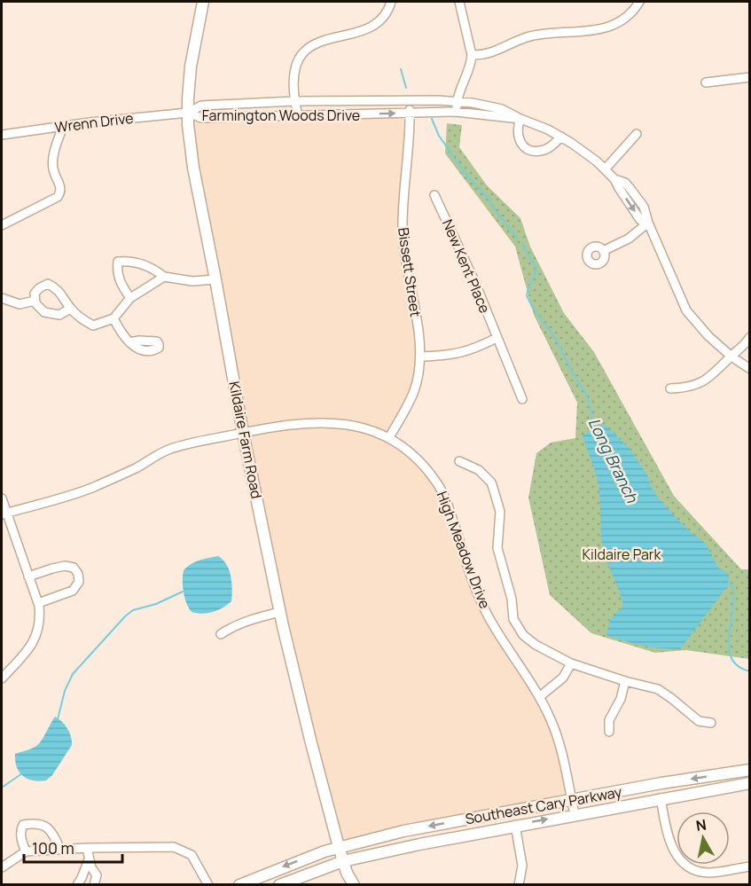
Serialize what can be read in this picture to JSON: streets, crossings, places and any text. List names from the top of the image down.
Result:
{
  "streets": {
    "main road": ["Kildaire Farm Road", "Southeast Cary Parkway"],
    "street": [
      "Farmington Woods Drive",
      "Wrenn Drive",
      "New Kent Place",
      "Bissett Street",
      "High Meadow Drive"
    ]
  },
  "crossings": [
    ["Farmington Woods Drive", "Wrenn Drive"],
    ["Farmington Woods Drive", "Bissett Street"],
    ["Farmington Woods Drive", "Kildaire Farm Road"],
    ["Wrenn Drive", "Kildaire Farm Road"],
    ["Bissett Street", "High Meadow Drive"],
    ["Kildaire Farm Road", "High Meadow Drive"],
    ["Kildaire Farm Road", "Southeast Cary Parkway"],
    ["High Meadow Drive", "Southeast Cary Parkway"]
  ],
  "water": ["Long Branch"],
  "parks": ["Kildaire Park"],
  "scale_bar": "100 m",
  "north": "top"
}
